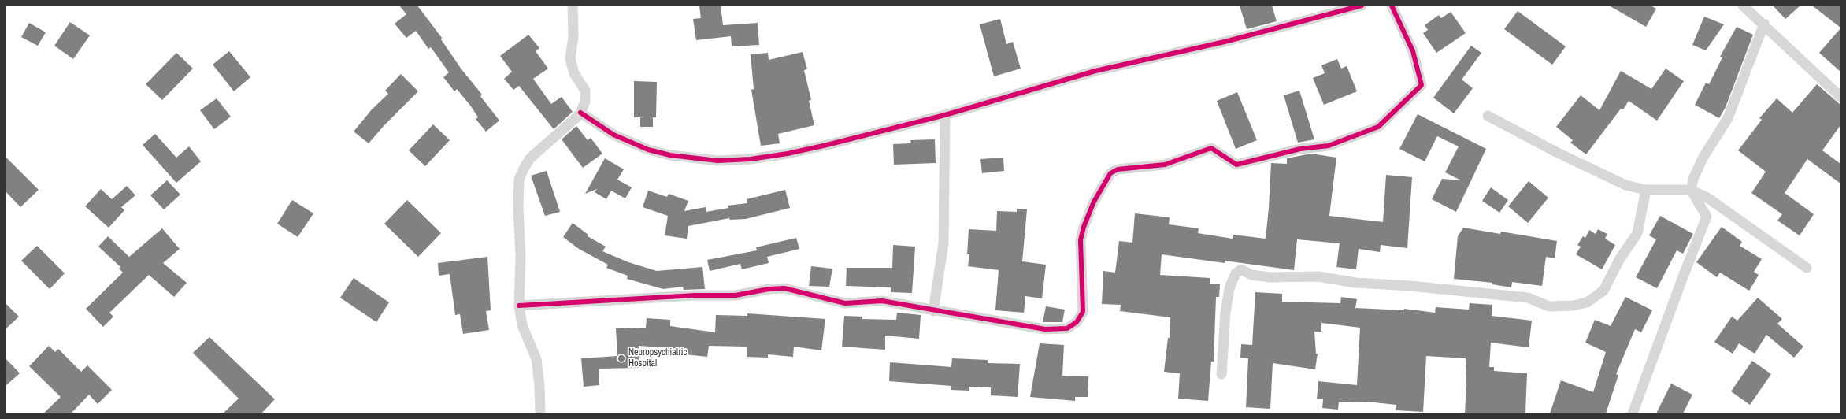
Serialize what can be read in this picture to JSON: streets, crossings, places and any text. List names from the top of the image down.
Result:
{
  "places": ["Neuropsychiatric Hospital"]
}
